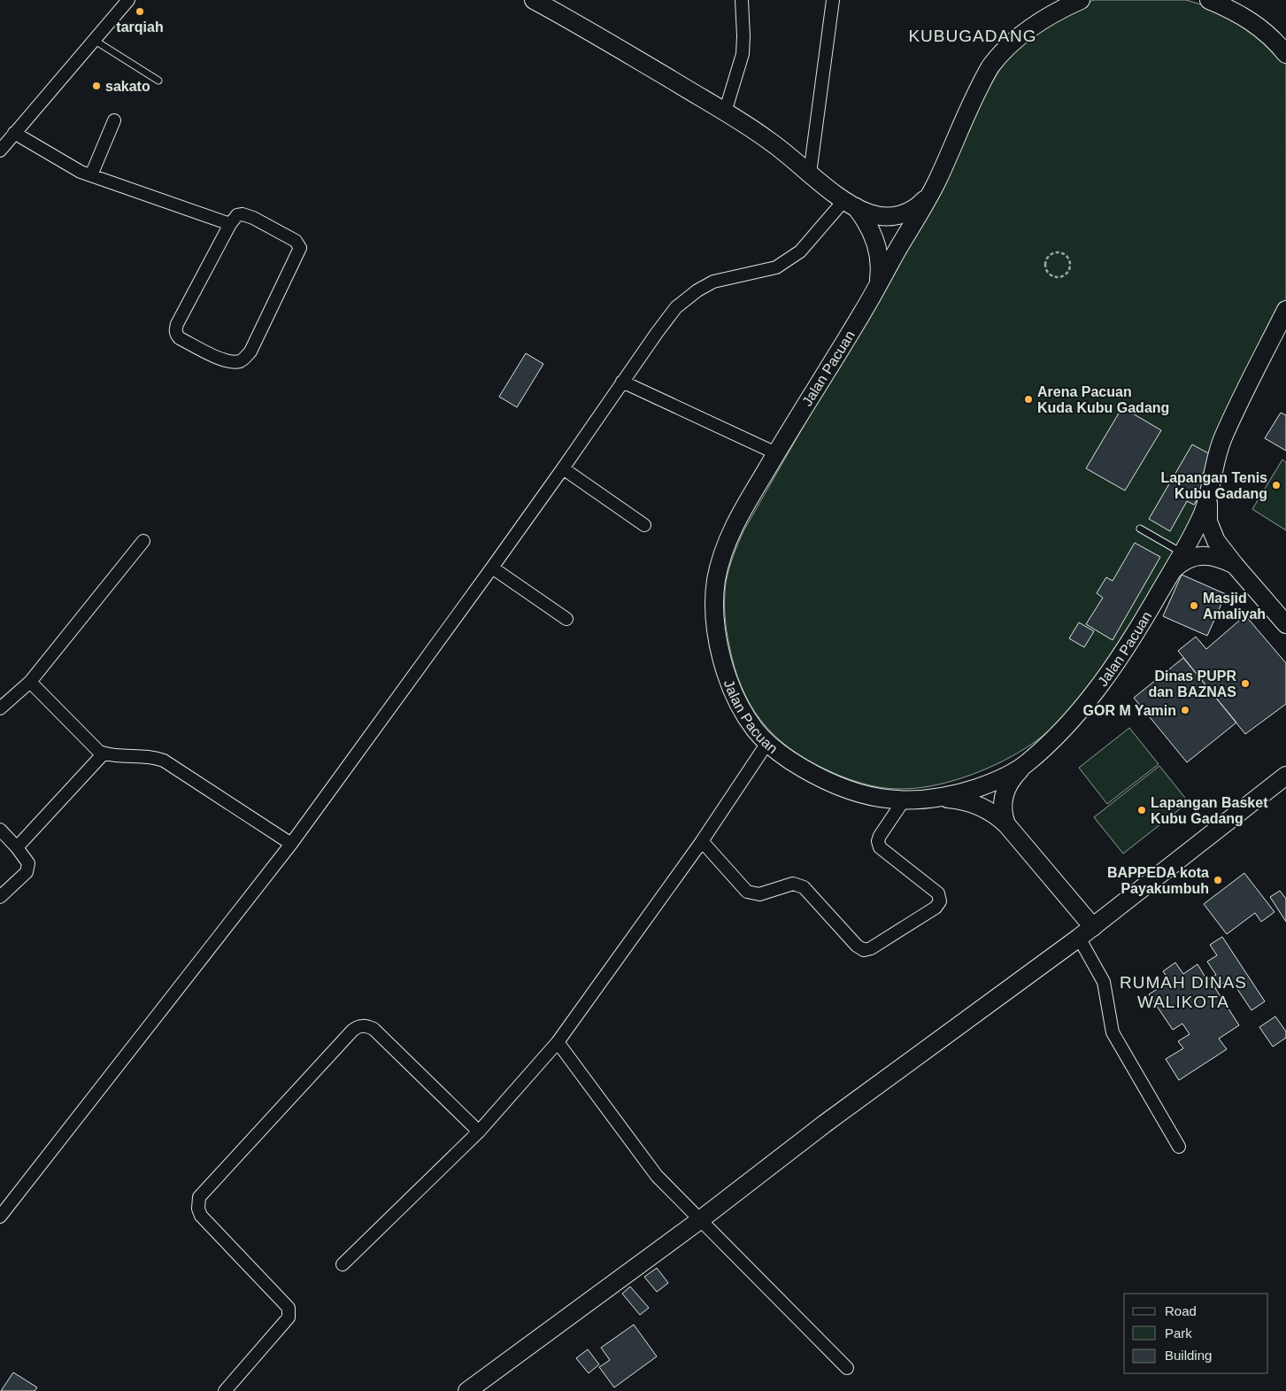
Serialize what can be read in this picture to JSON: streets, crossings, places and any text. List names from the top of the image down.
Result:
{
  "streets": {
    "street": ["Jalan Pacuan"]
  },
  "districts": ["KUBUGADANG", "RUMAH DINAS WALIKOTA"],
  "places": [
    "tarqiah",
    "sakato",
    "Arena Pacuan Kuda Kubu Gadang",
    "Lapangan Tenis Kubu Gadang",
    "Masjid Amaliyah",
    "Dinas PUPR dan BAZNAS",
    "GOR M Yamin",
    "Lapangan Basket Kubu Gadang",
    "BAPPEDA kota Payakumbuh"
  ],
  "legend": ["Road", "Park", "Building"]
}
